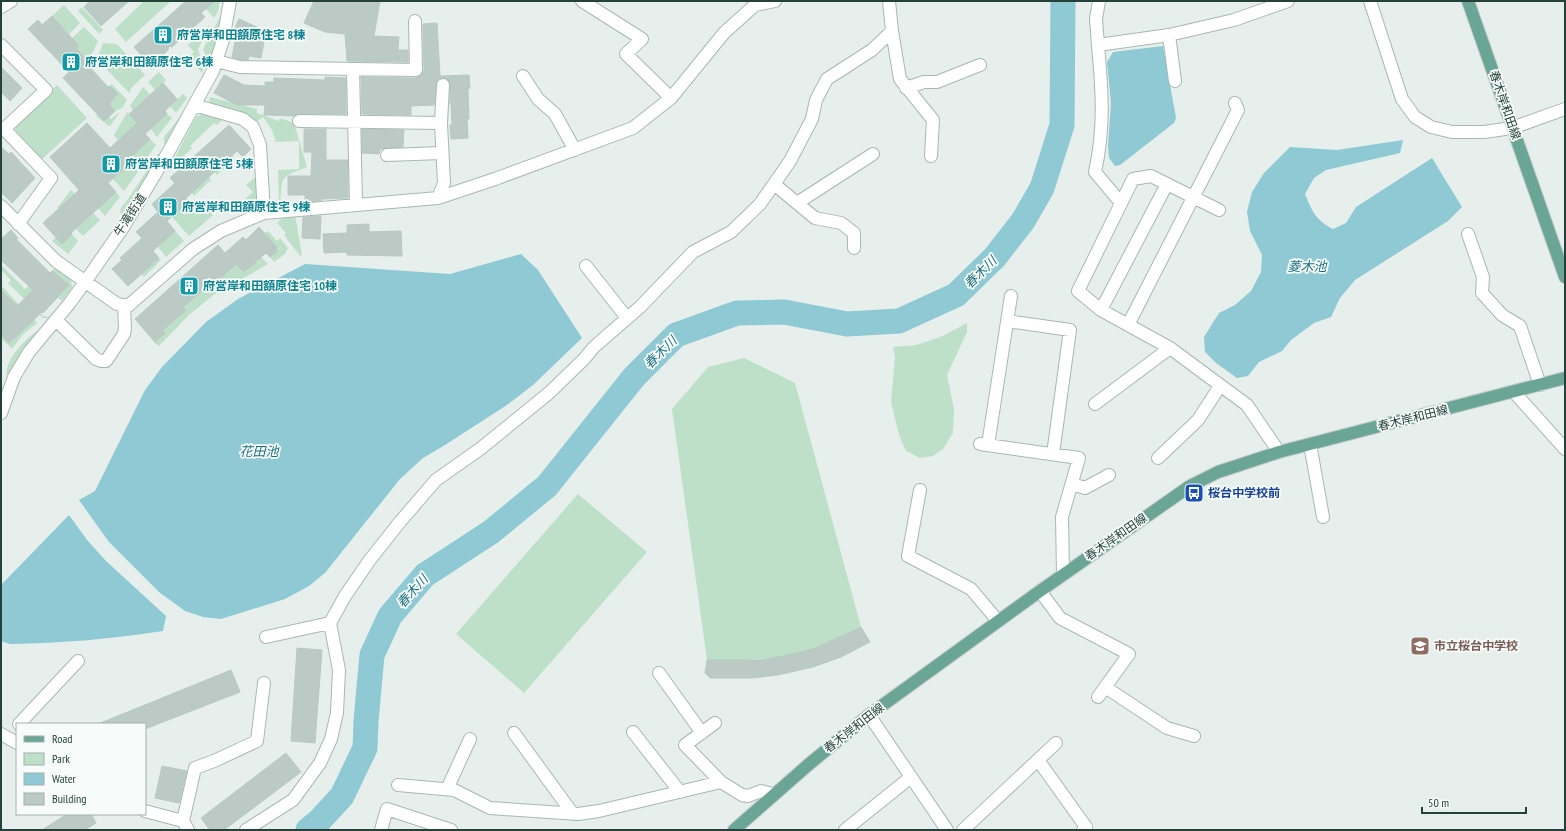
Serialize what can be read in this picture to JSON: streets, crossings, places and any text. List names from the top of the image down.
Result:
{
  "streets": {
    "main road": ["春木岸和田線"],
    "street": ["牛滝街道"]
  },
  "water": ["菱木池", "春木川", "花田池"],
  "places": {
    "building": [
      "府営岸和田額原住宅 8棟",
      "府営岸和田額原住宅 6棟",
      "府営岸和田額原住宅 5棟",
      "府営岸和田額原住宅 9棟",
      "府営岸和田額原住宅 10棟"
    ],
    "bus stop": ["桜台中学校前"],
    "school or university": ["市立桜台中学校"]
  },
  "legend": [
    "Road",
    "Park",
    "Water",
    "Building"
  ],
  "scale_bar": "50 m"
}
